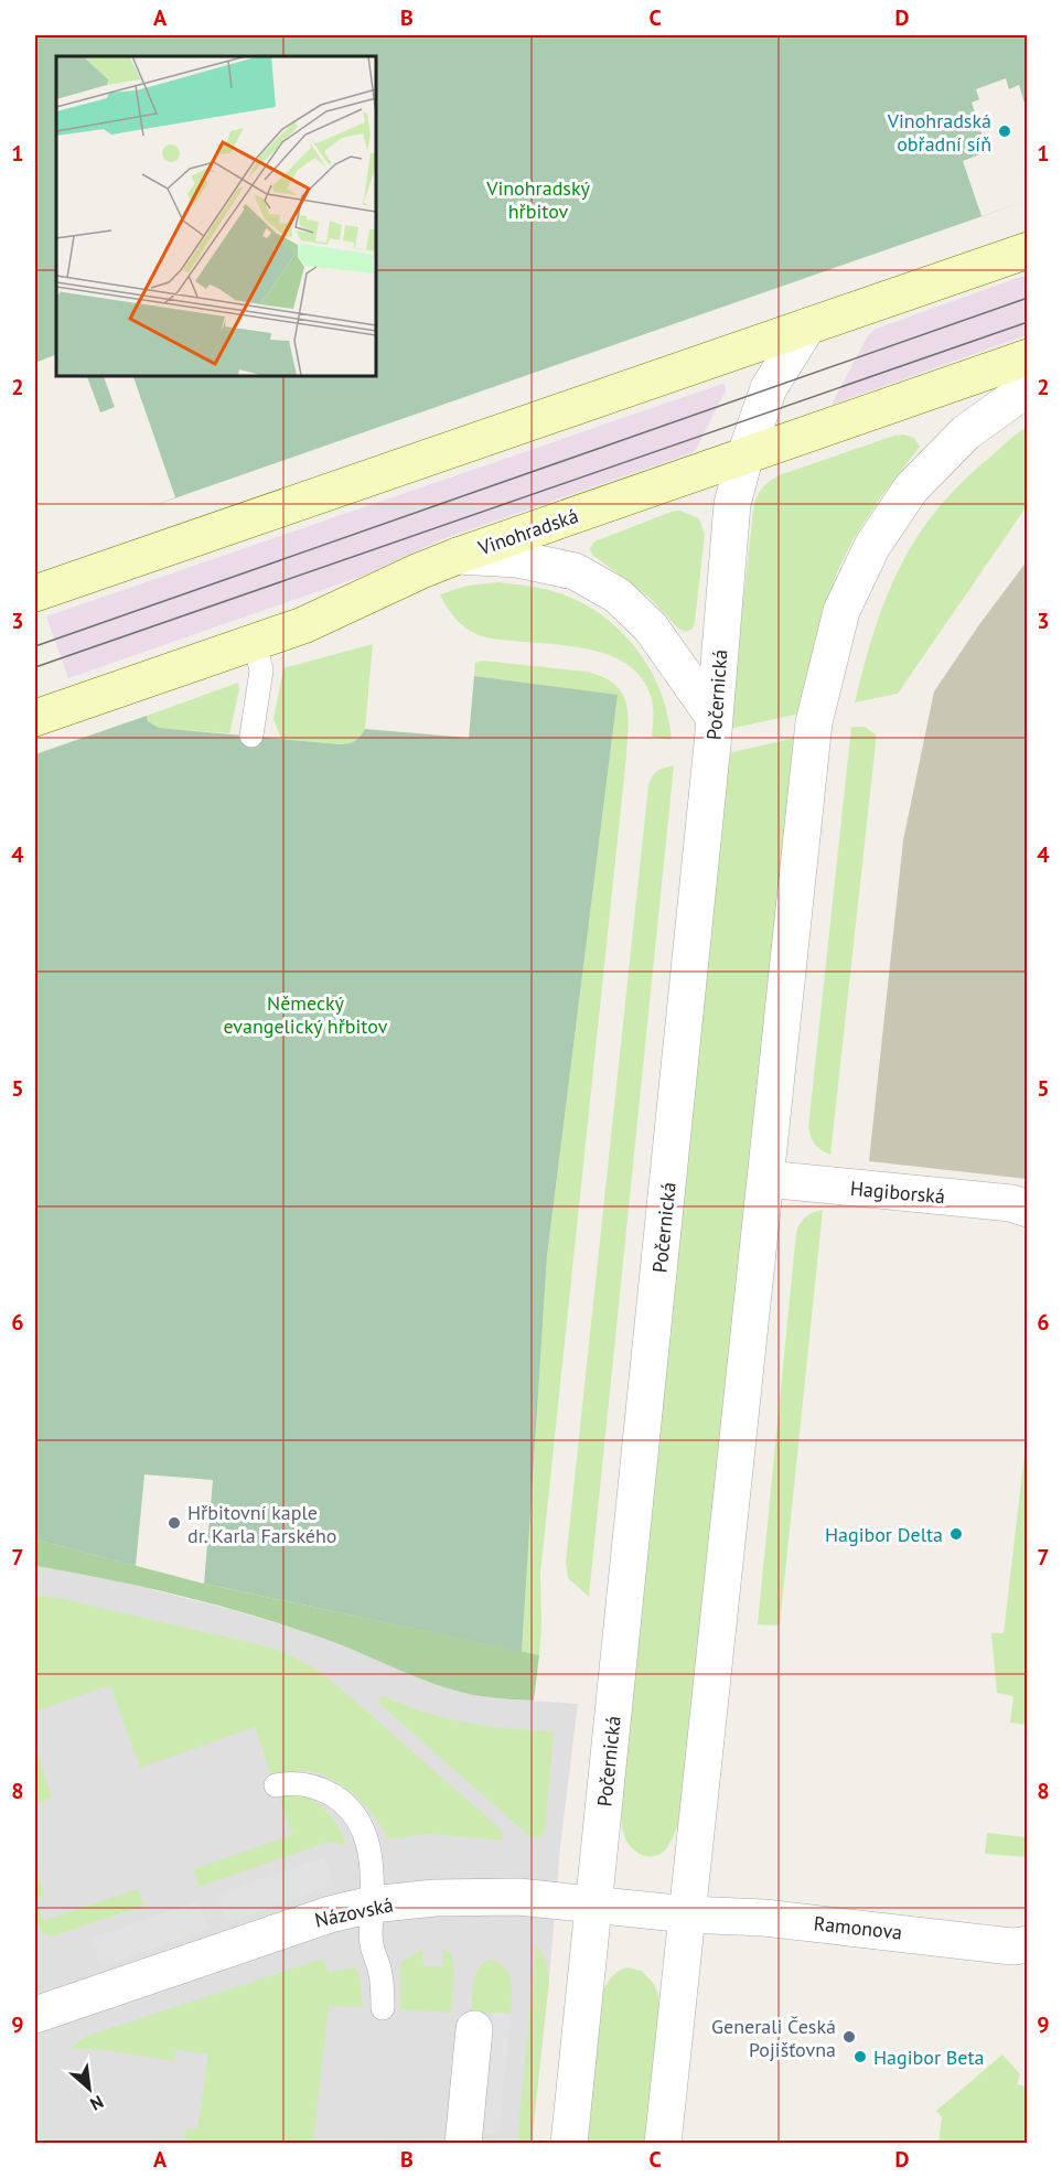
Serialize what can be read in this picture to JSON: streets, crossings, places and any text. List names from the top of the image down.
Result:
{
  "streets": {
    "main road": ["Vinohradská"],
    "street": [
      "Počernická",
      "Hagiborská",
      "Názovská",
      "Ramonova"
    ]
  },
  "crossings": [
    ["Vinohradská", "Počernická"],
    ["Počernická", "Názovská"],
    ["Názovská", "Ramonova"]
  ],
  "parks": ["Vinohradský hřbitov", "Německý evangelický hřbitov"],
  "places": [
    "Vinohradská obřadní síň",
    "Hřbitovní kaple dr. Karla Farského",
    "Hagibor Delta",
    "Generali Česká Pojišťovna",
    "Hagibor Beta"
  ],
  "north": "bottom right",
  "grid": {
    "columns": [
      "A",
      "B",
      "C",
      "D"
    ],
    "rows": [
      "1",
      "2",
      "3",
      "4",
      "5",
      "6",
      "7",
      "8",
      "9"
    ]
  }
}
